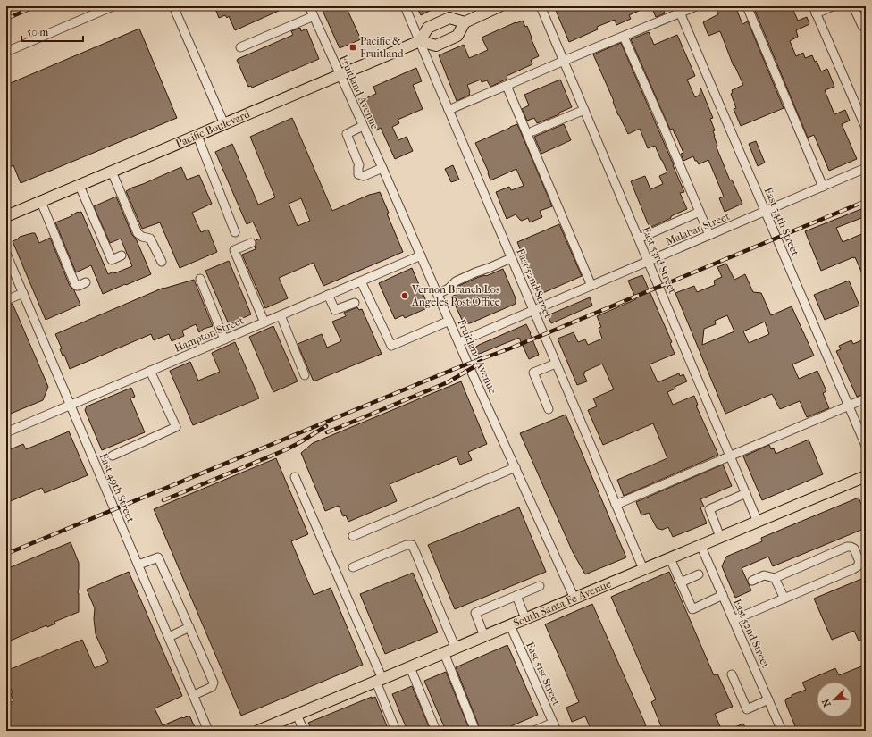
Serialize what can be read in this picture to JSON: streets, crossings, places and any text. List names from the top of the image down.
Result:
{
  "streets": {
    "main road": ["Pacific Boulevard", "South Santa Fe Avenue"],
    "street": [
      "Fruitland Avenue",
      "East 54th Street",
      "Malabar Street",
      "East 53rd Street",
      "East 52nd Street",
      "Hampton Street",
      "East 49th Street",
      "East 51st Street"
    ]
  },
  "crossings": [
    ["Fruitland Avenue", "Pacific Boulevard"],
    ["Fruitland Avenue", "Malabar Street"],
    ["Fruitland Avenue", "Hampton Street"],
    ["Fruitland Avenue", "South Santa Fe Avenue"],
    ["Pacific Boulevard", "East 52nd Street"],
    ["East 54th Street", "Malabar Street"],
    ["Malabar Street", "East 53rd Street"],
    ["Malabar Street", "East 52nd Street"],
    ["East 53rd Street", "South Santa Fe Avenue"],
    ["East 52nd Street", "South Santa Fe Avenue"],
    ["Hampton Street", "East 49th Street"],
    ["South Santa Fe Avenue", "East 51st Street"]
  ],
  "places": {
    "transit": ["Pacific & Fruitland"],
    "other": ["Vernon Branch Los Angeles Post Office"]
  },
  "scale_bar": "50 m",
  "north": "bottom left"
}
